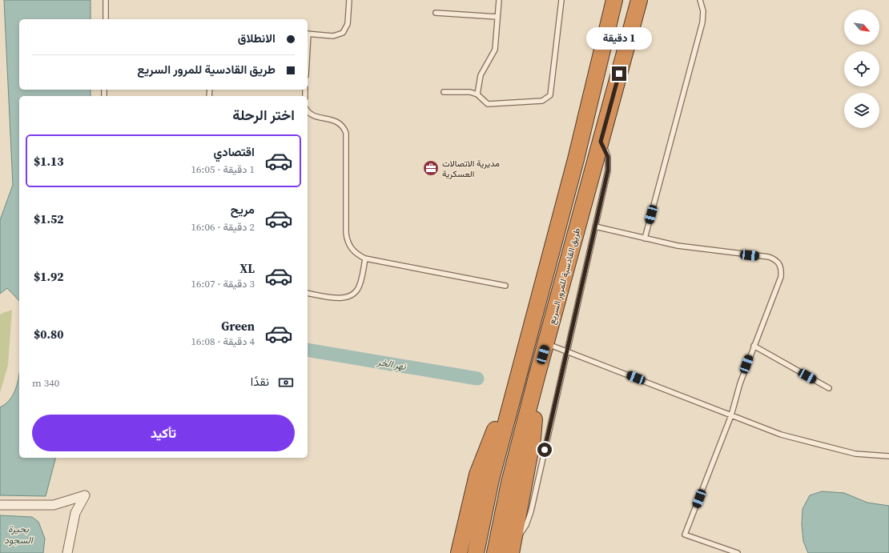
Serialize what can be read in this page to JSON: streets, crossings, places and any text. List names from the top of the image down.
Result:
{
  "streets": {
    "highway": ["طريق القادسية للمرور السريع"]
  },
  "water": ["نهر الخر", "بحيرة السجود"],
  "places": {
    "office": ["مديرية الاتصالات العسكرية"]
  },
  "north": "bottom right",
  "page": {
    "banner": ["الانطلاق", "طريق القادسية للمرور السريع"],
    "bubble": "1 دقيقة",
    "heading": "اختر الرحلة",
    "list": [
      {
        "name": "اقتصادي",
        "note": "1 دقيقة · 16:05",
        "value": "$1.13"
      },
      {
        "name": "مريح",
        "note": "2 دقيقة · 16:06",
        "value": "$1.52"
      },
      {
        "name": "XL",
        "note": "3 دقيقة · 16:07",
        "value": "$1.92"
      },
      {
        "name": "Green",
        "note": "4 دقيقة · 16:08",
        "value": "$0.80"
      }
    ],
    "pay": ["نقدًا", "340 m"],
    "buttons": "تأكيد"
  }
}
